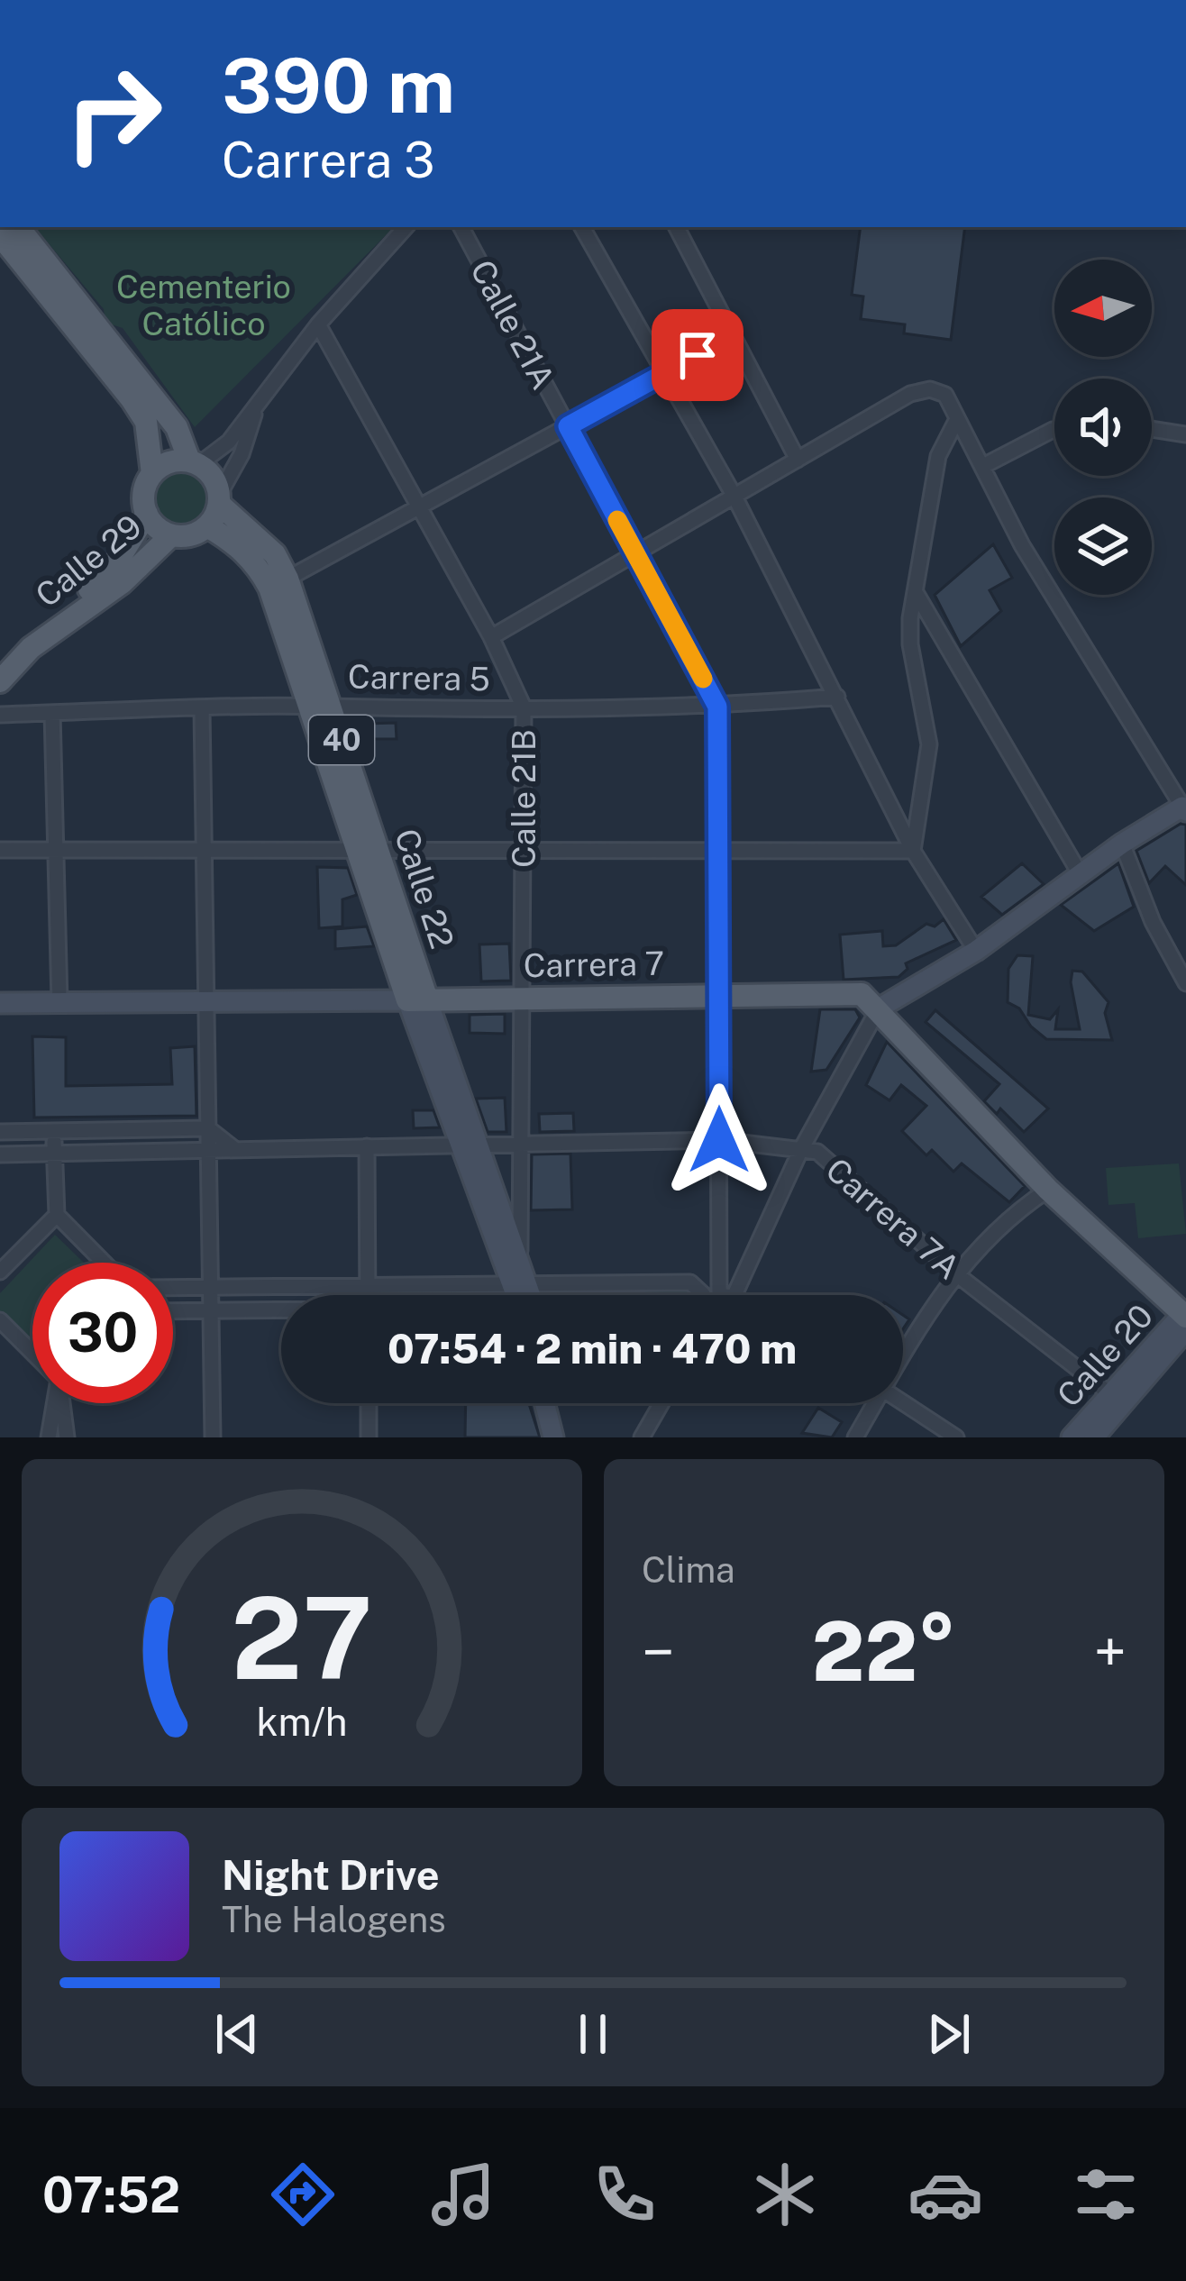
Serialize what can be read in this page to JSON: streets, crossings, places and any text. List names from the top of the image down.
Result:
{
  "streets": {
    "main road": [
      "Calle 29",
      "40",
      "Calle 22",
      "Carrera 7",
      "Calle 20"
    ],
    "street": [
      "Calle 21A",
      "Carrera 5",
      "Calle 21B",
      "Carrera 7A"
    ]
  },
  "crossings": [
    ["Calle 21A", "Carrera 5"],
    ["Calle 21A", "Carrera 7"],
    ["Calle 21A", "Carrera 7A"],
    ["Calle 29", "40"],
    ["Calle 29", "Calle 22"],
    ["Carrera 5", "Calle 21B"],
    ["Carrera 5", "Calle 22"],
    ["40", "Calle 22"],
    ["Calle 21B", "Calle 22"],
    ["Calle 21B", "Carrera 7"],
    ["Calle 21B", "Carrera 7A"],
    ["Calle 22", "Carrera 7"],
    ["Calle 22", "Carrera 7A"],
    ["Carrera 7", "Calle 20"],
    ["Carrera 7A", "Calle 20"]
  ],
  "parks": ["Cementerio Católico"],
  "north": "left",
  "page": {
    "turn": ["390 m", "Carrera 3"],
    "limit": "30",
    "trip": "07:54 · 2 min · 470 m",
    "tile": "Clima",
    "heat": ["−", "22°", "+"],
    "song": ["Night Drive", "The Halogens"],
    "tabs": "07:52",
    "gauge": ["27", "km/h"]
  }
}
